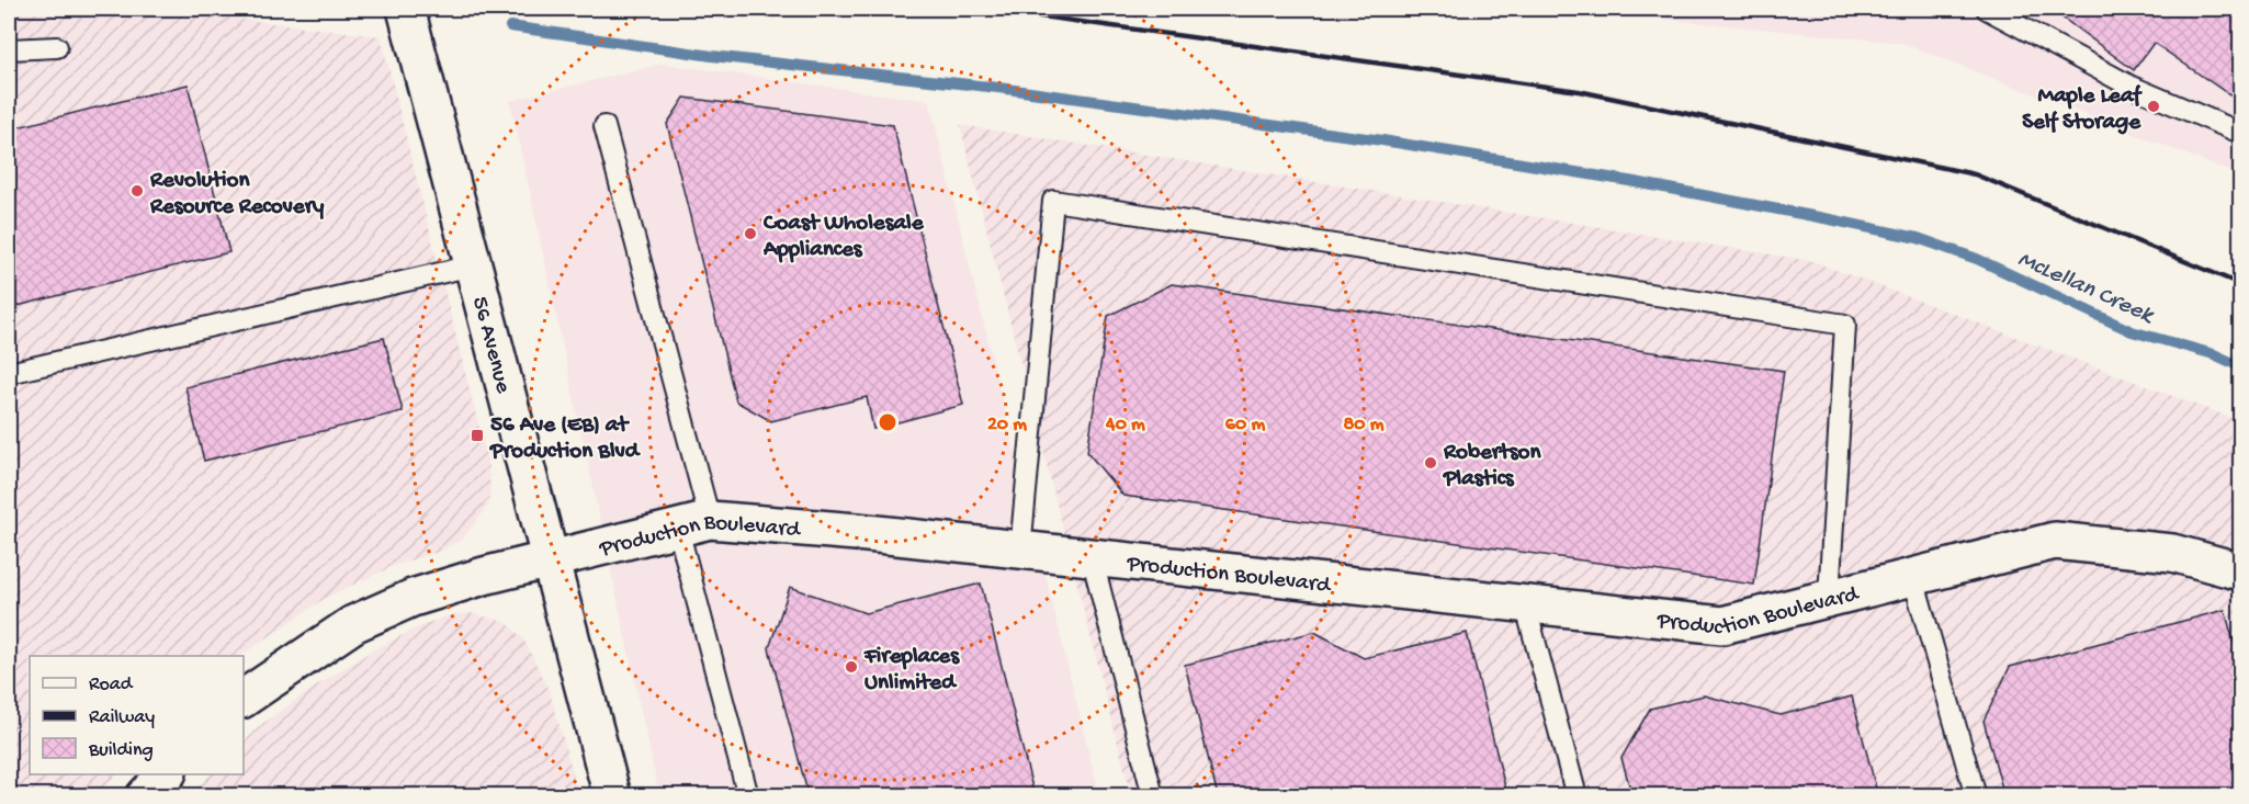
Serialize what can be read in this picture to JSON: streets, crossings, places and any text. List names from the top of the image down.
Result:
{
  "streets": {
    "street": ["56 Avenue", "Production Boulevard"]
  },
  "crossings": [
    ["56 Avenue", "Production Boulevard"]
  ],
  "water": ["McLellan Creek"],
  "places": {
    "other": [
      "Maple Leaf Self Storage",
      "Revolution Resource Recovery",
      "Coast Wholesale Appliances",
      "Robertson Plastics",
      "Fireplaces Unlimited"
    ],
    "transit": ["56 Ave (EB) at Production Blvd"]
  },
  "legend": ["Road", "Railway", "Building"],
  "rings": [
    "20 m",
    "40 m",
    "60 m",
    "80 m"
  ]
}
